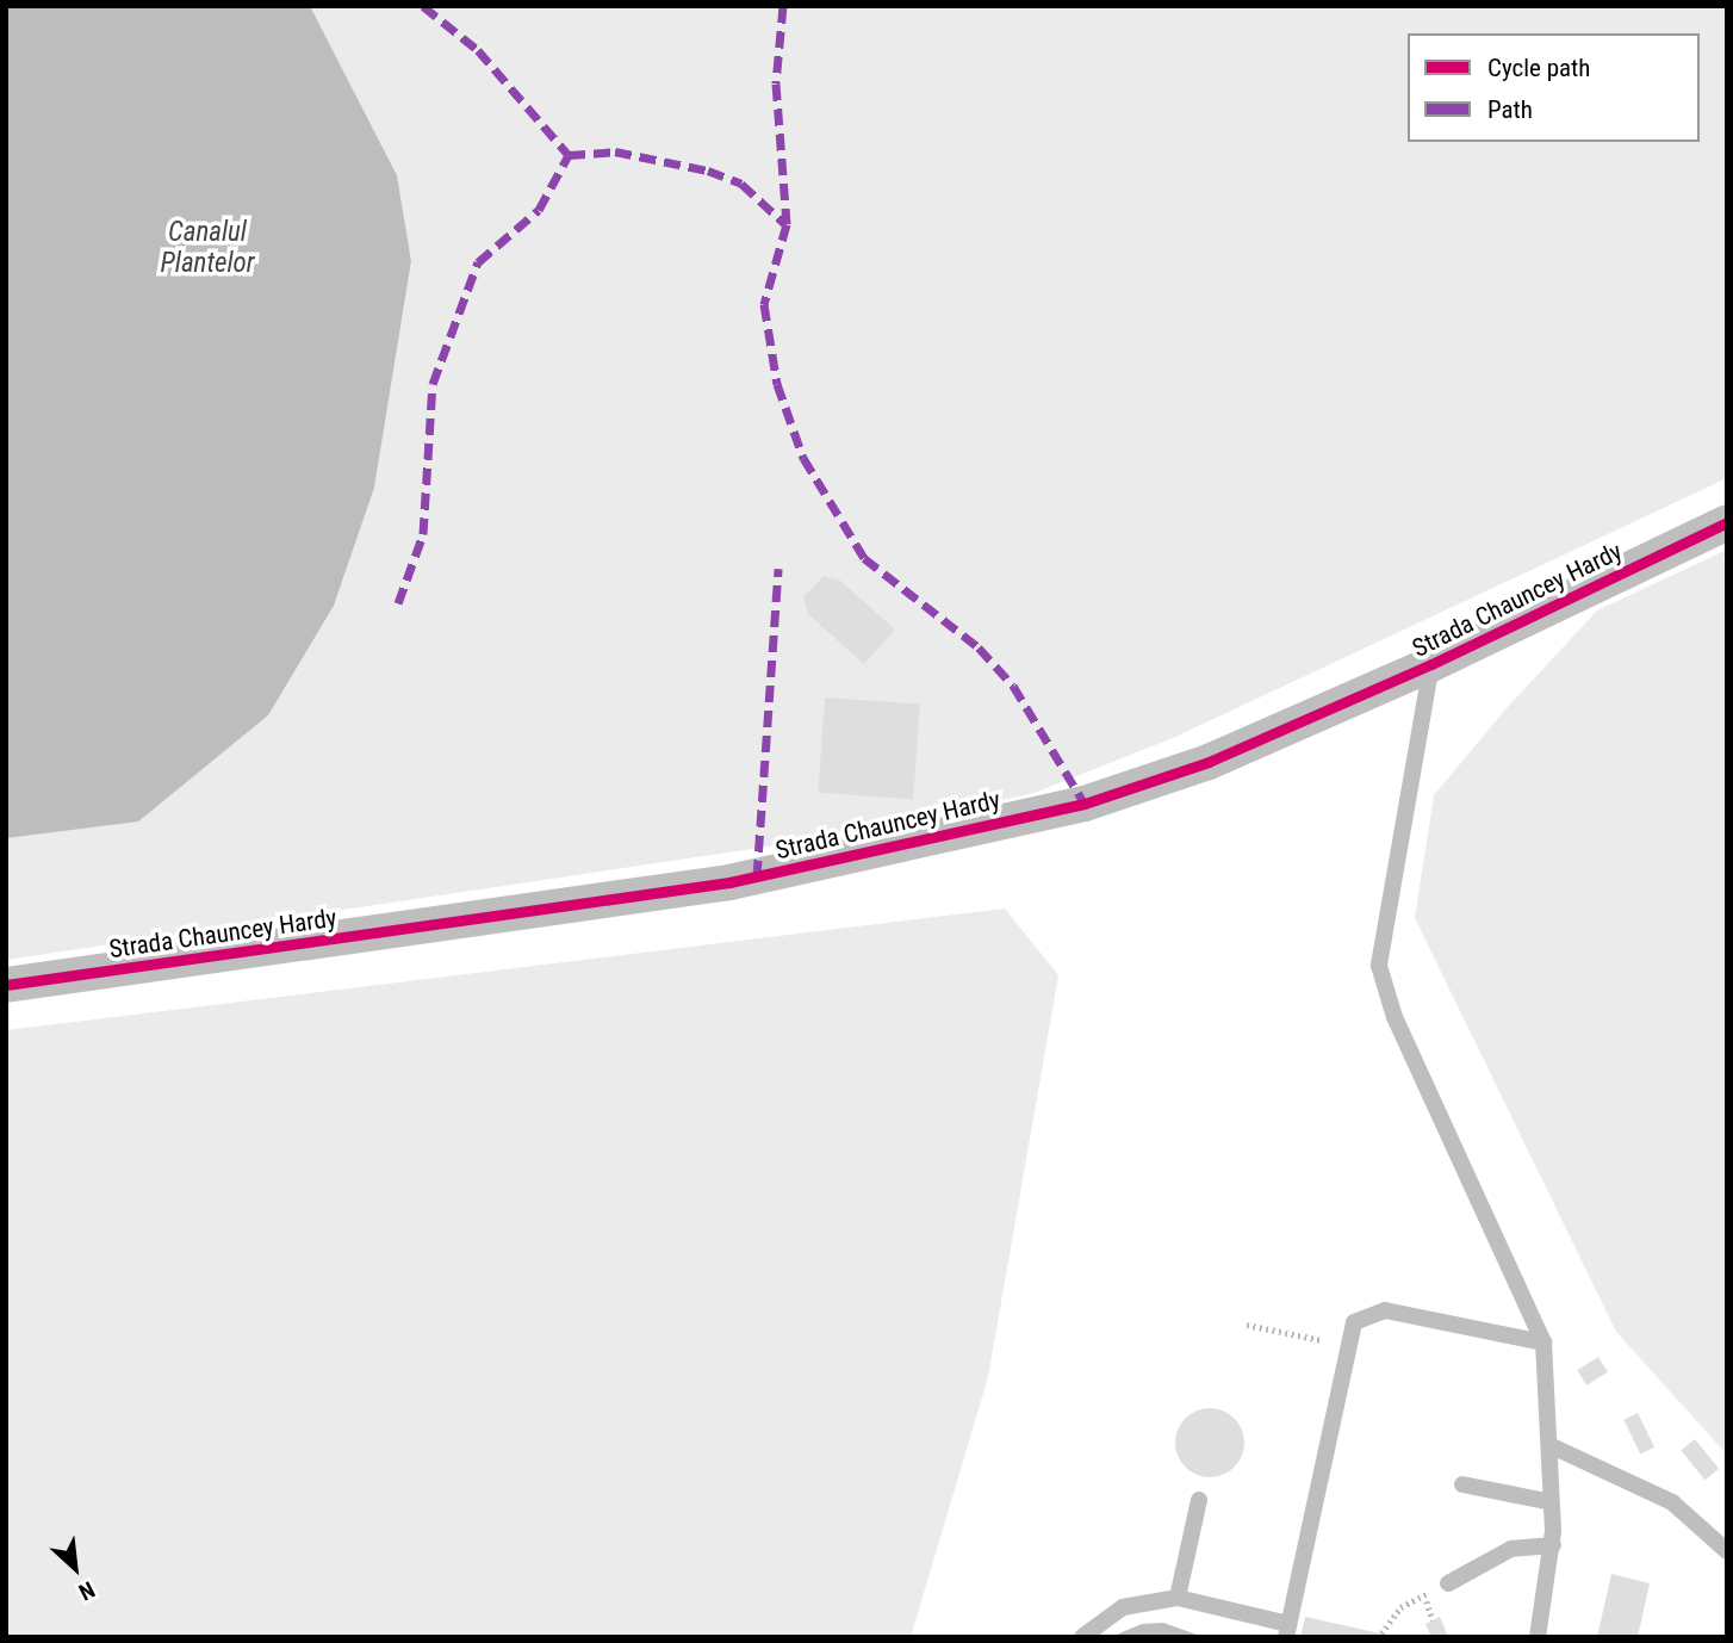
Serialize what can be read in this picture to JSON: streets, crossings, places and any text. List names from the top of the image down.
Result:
{
  "streets": {
    "street": ["Strada Chauncey Hardy"]
  },
  "water": ["Canalul Plantelor"],
  "legend": ["Cycle path", "Path"],
  "north": "bottom right"
}
